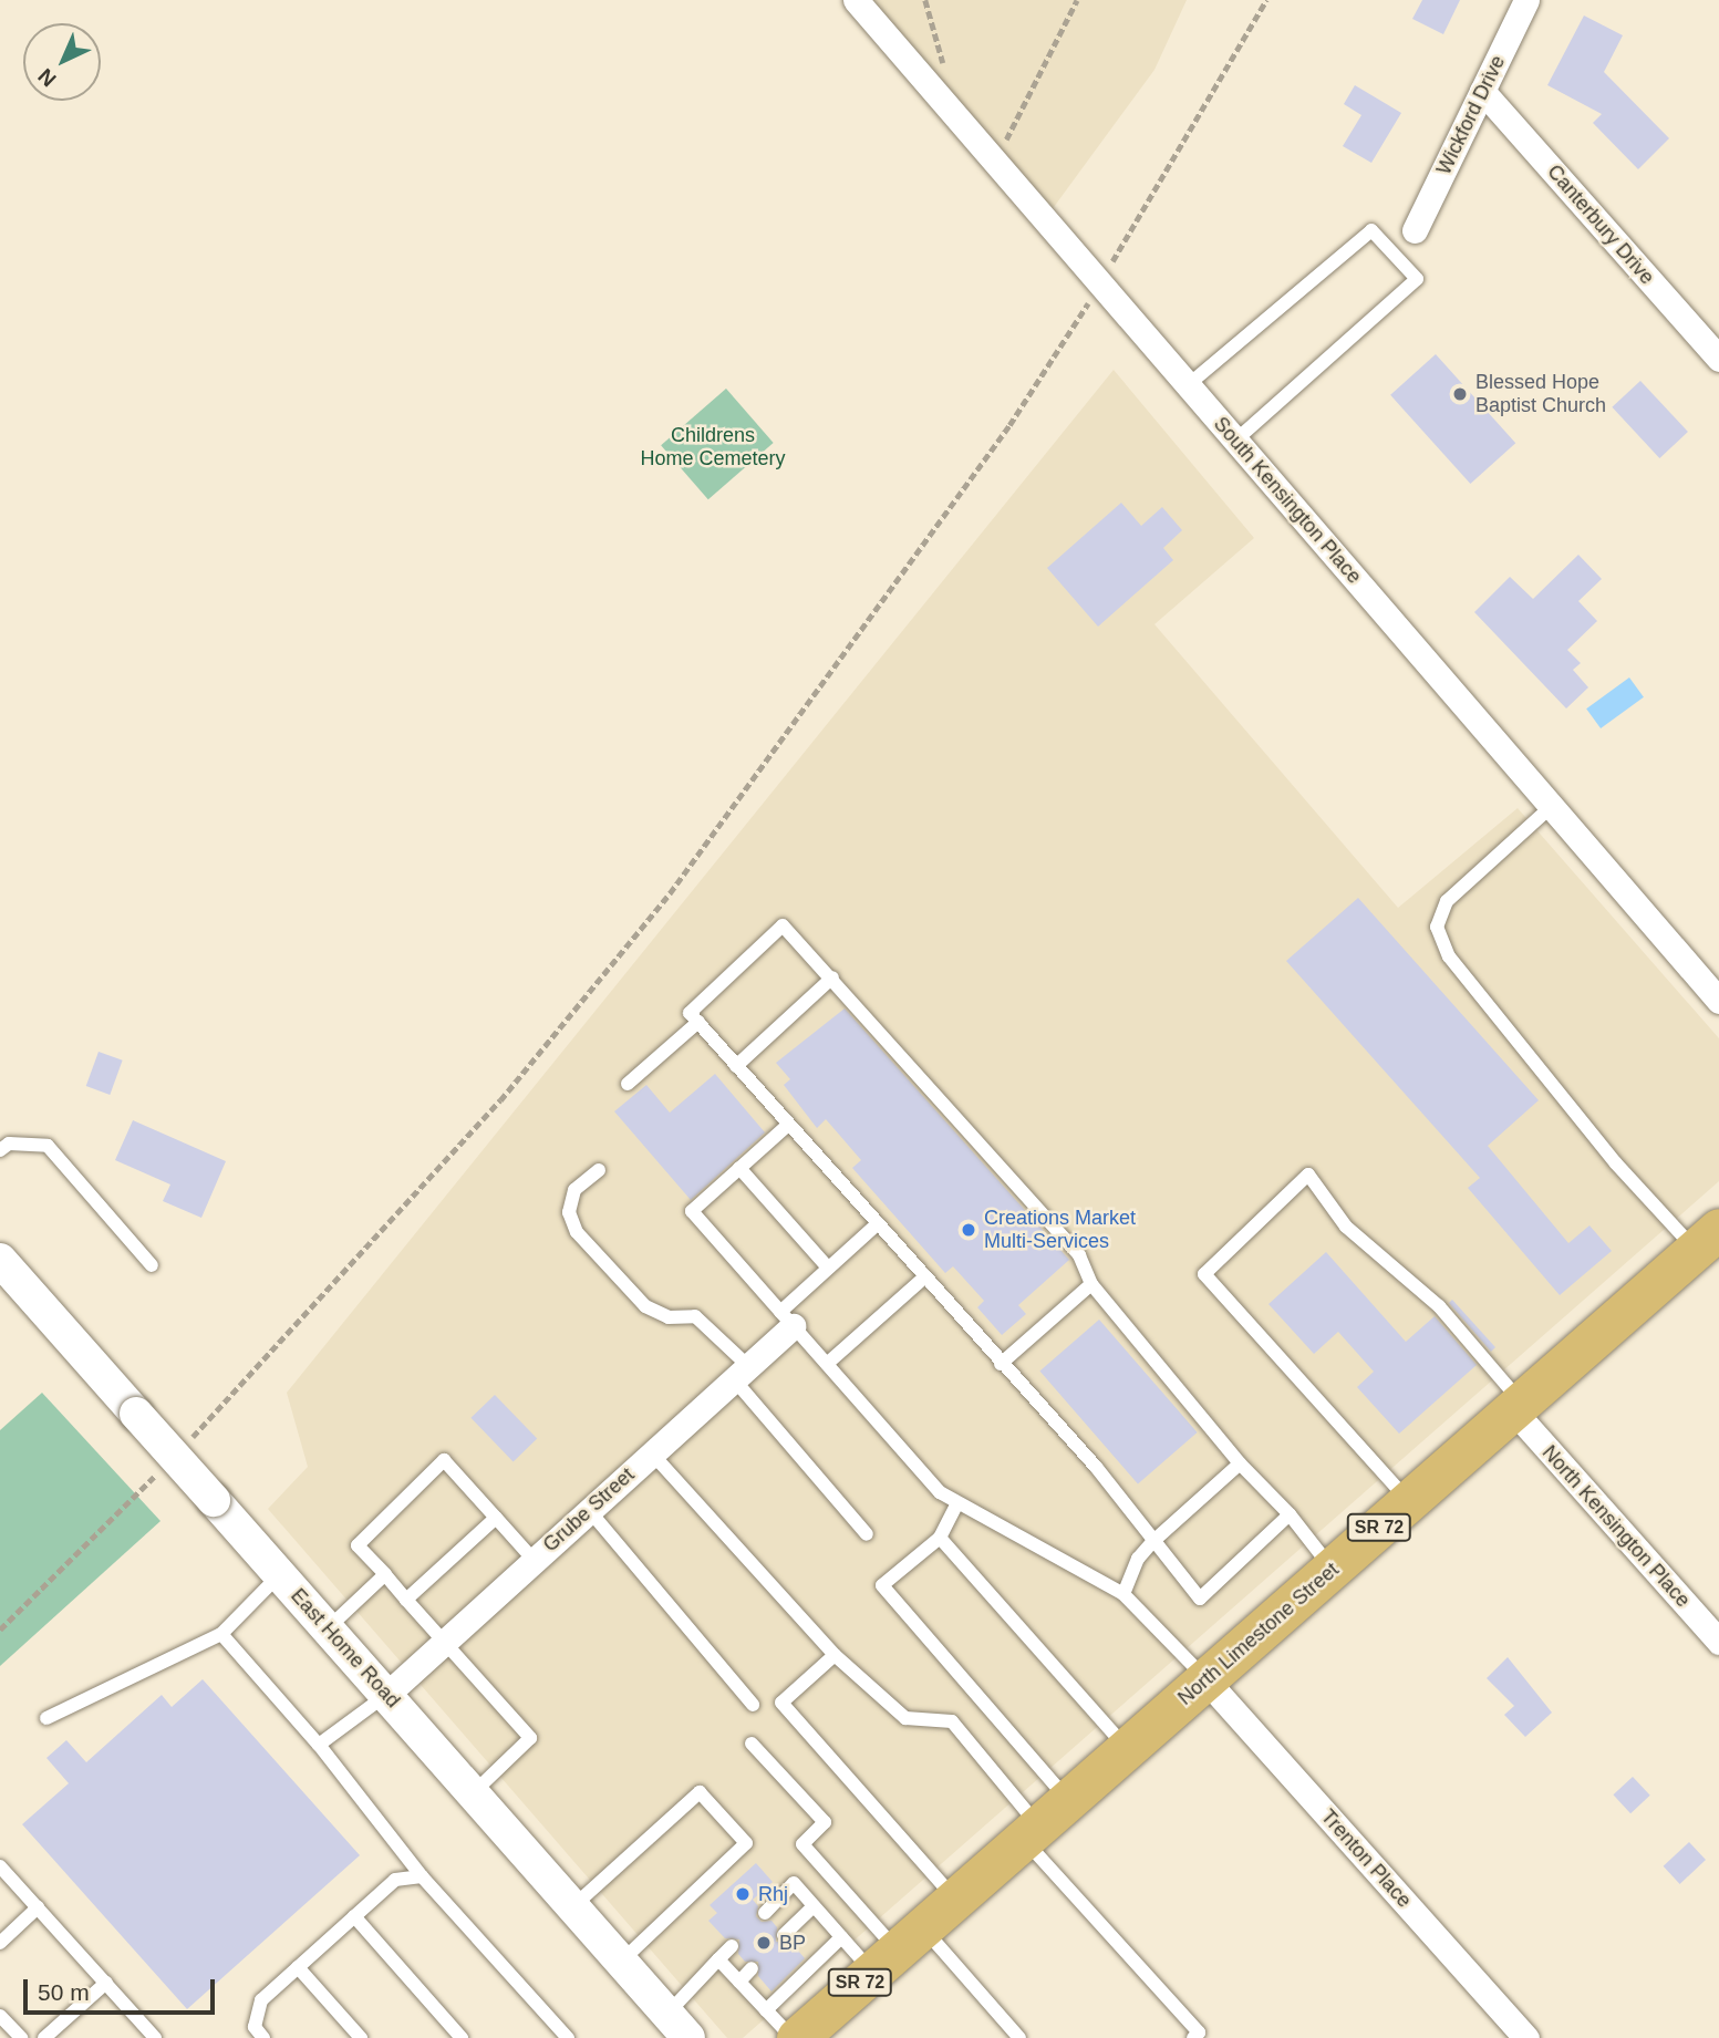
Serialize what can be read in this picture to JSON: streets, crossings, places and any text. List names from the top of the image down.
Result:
{
  "streets": {
    "main road": ["SR 72", "North Limestone Street"],
    "street": [
      "Wickford Drive",
      "Canterbury Drive",
      "South Kensington Place",
      "Grube Street",
      "North Kensington Place",
      "East Home Road",
      "Trenton Place"
    ]
  },
  "crossings": [
    ["Wickford Drive", "Canterbury Drive"],
    ["Grube Street", "East Home Road"],
    ["North Kensington Place", "North Limestone Street"],
    ["North Limestone Street", "Trenton Place"]
  ],
  "parks": ["Childrens Home Cemetery"],
  "places": [
    "Blessed Hope Baptist Church",
    "Creations Market Multi-Services",
    "Rhj",
    "BP"
  ],
  "scale_bar": "50 m",
  "north": "bottom left"
}
